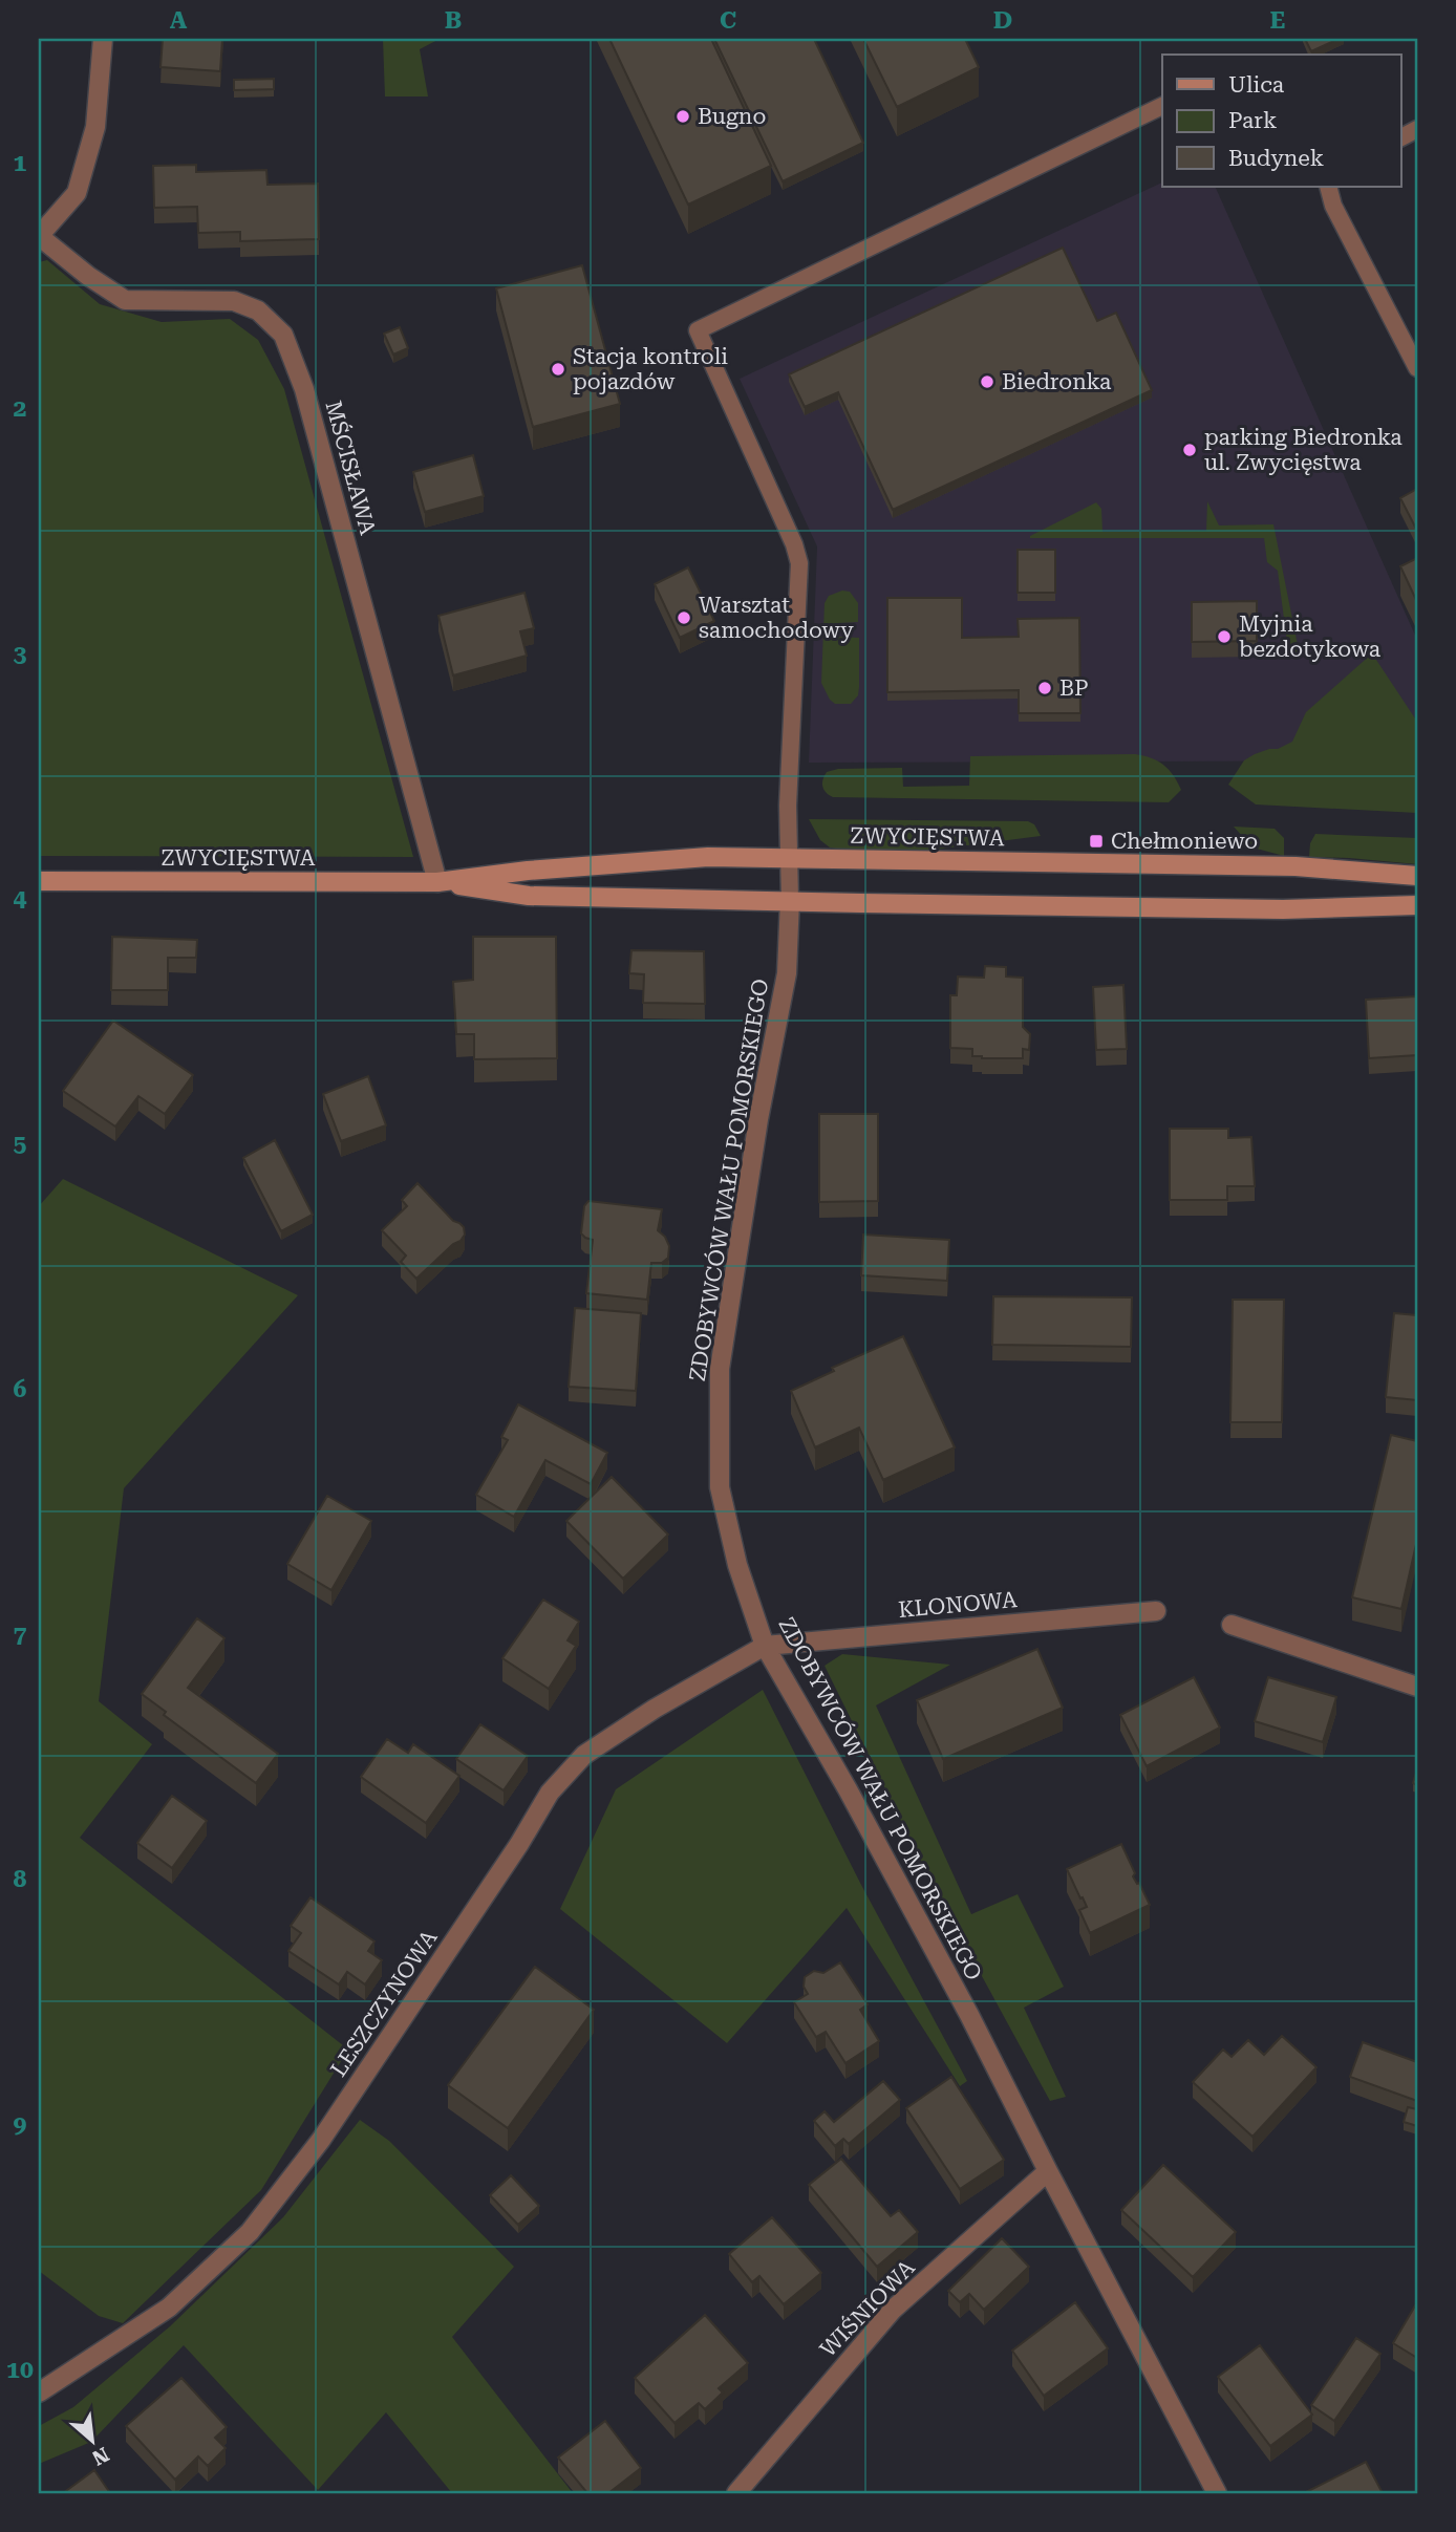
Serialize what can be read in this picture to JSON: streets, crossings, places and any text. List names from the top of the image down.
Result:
{
  "streets": {
    "main road": ["ZWYCIĘSTWA"],
    "street": [
      "MŚCISŁAWA",
      "ZDOBYWCÓW WAŁU POMORSKIEGO",
      "KLONOWA",
      "LESZCZYNOWA",
      "WIŚNIOWA"
    ]
  },
  "crossings": [
    ["MŚCISŁAWA", "ZWYCIĘSTWA"],
    ["ZWYCIĘSTWA", "ZDOBYWCÓW WAŁU POMORSKIEGO"],
    ["ZDOBYWCÓW WAŁU POMORSKIEGO", "KLONOWA"],
    ["ZDOBYWCÓW WAŁU POMORSKIEGO", "LESZCZYNOWA"],
    ["ZDOBYWCÓW WAŁU POMORSKIEGO", "WIŚNIOWA"],
    ["KLONOWA", "LESZCZYNOWA"]
  ],
  "places": {
    "other": [
      "Bugno",
      "Stacja kontroli pojazdów",
      "Biedronka",
      "parking Biedronka ul. Zwycięstwa",
      "Warsztat samochodowy",
      "Myjnia bezdotykowa",
      "BP"
    ],
    "transit": ["Chełmoniewo"]
  },
  "legend": ["Ulica", "Park", "Budynek"],
  "north": "bottom right",
  "grid": {
    "columns": [
      "A",
      "B",
      "C",
      "D",
      "E"
    ],
    "rows": [
      "1",
      "2",
      "3",
      "4",
      "5",
      "6",
      "7",
      "8",
      "9",
      "10"
    ]
  }
}
